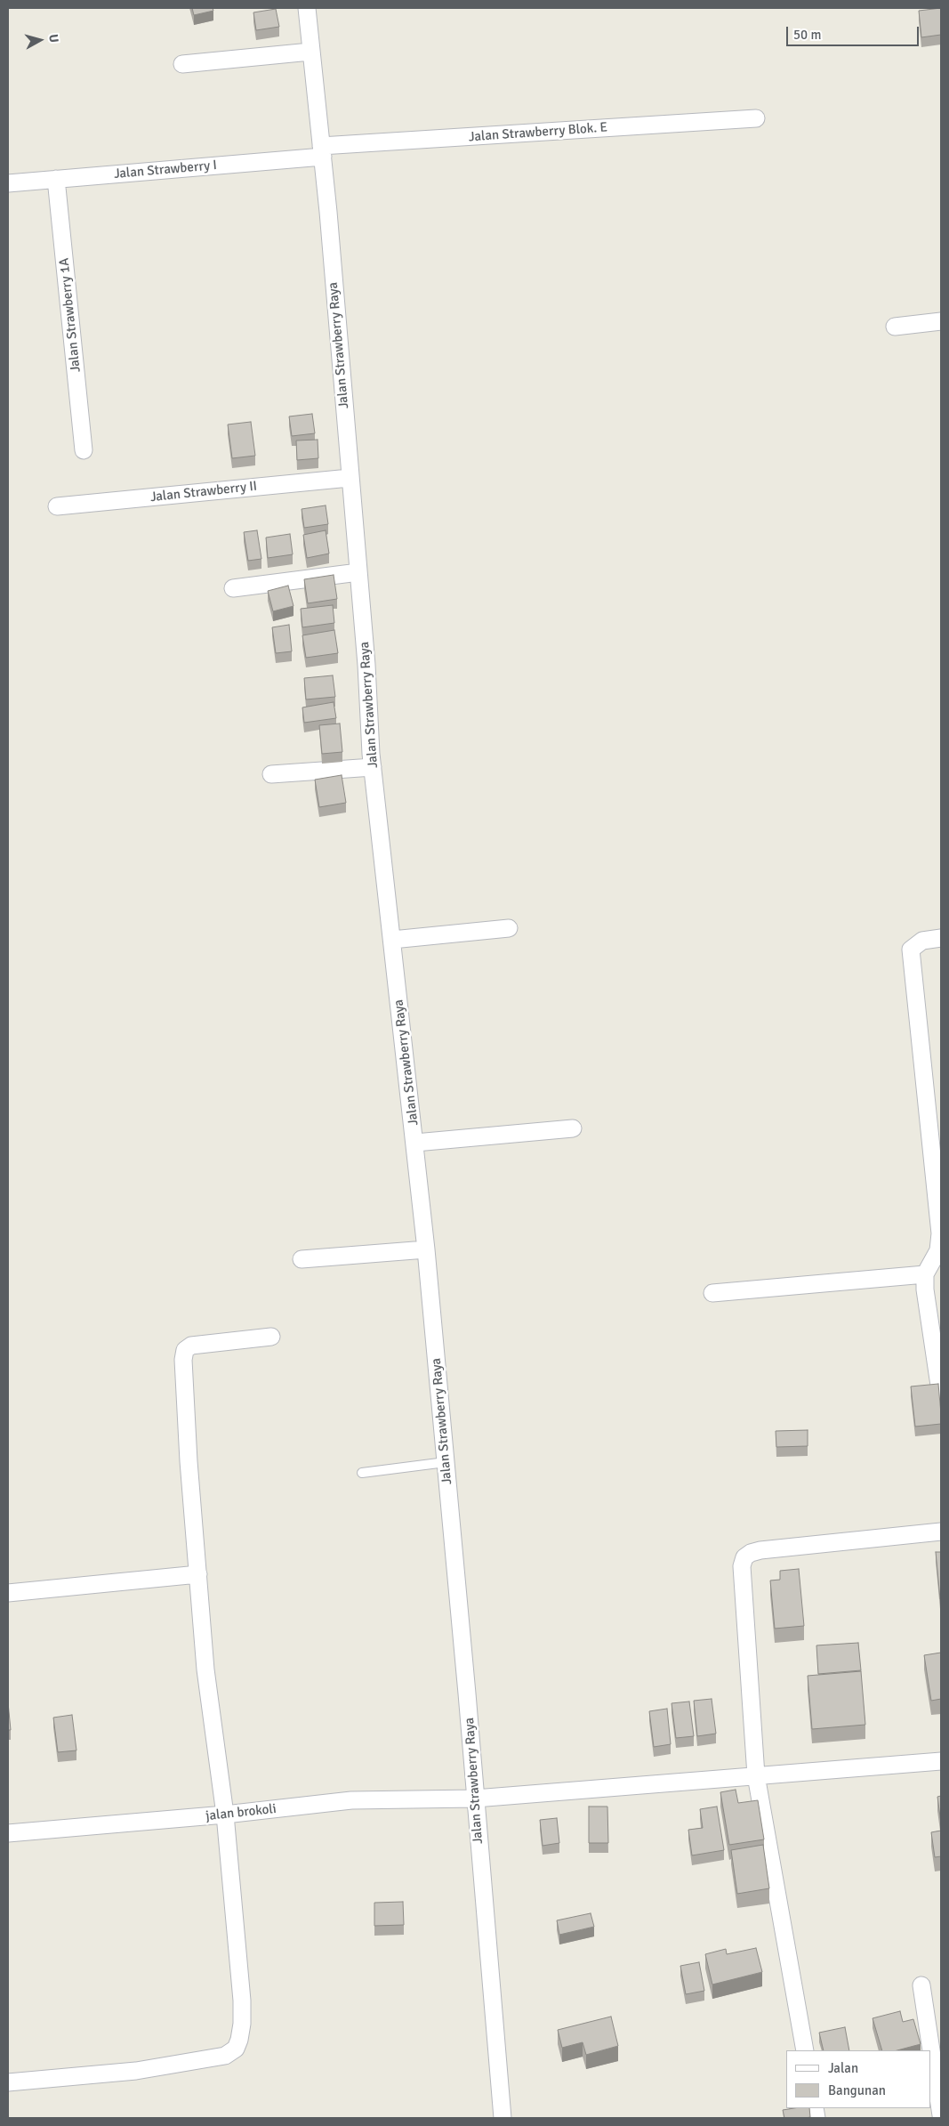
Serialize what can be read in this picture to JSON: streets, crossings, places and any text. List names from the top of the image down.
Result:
{
  "streets": {
    "street": [
      "Jalan Strawberry Blok. E",
      "Jalan Strawberry I",
      "Jalan Strawberry 1A",
      "Jalan Strawberry Raya",
      "Jalan Strawberry II",
      "jalan brokoli"
    ]
  },
  "crossings": [
    ["Jalan Strawberry Blok. E", "Jalan Strawberry I"],
    ["Jalan Strawberry Blok. E", "Jalan Strawberry Raya"],
    ["Jalan Strawberry I", "Jalan Strawberry 1A"],
    ["Jalan Strawberry I", "Jalan Strawberry Raya"],
    ["Jalan Strawberry Raya", "Jalan Strawberry II"],
    ["Jalan Strawberry Raya", "jalan brokoli"]
  ],
  "legend": ["Jalan", "Bangunan"],
  "scale_bar": "50 m",
  "north": "right"
}
